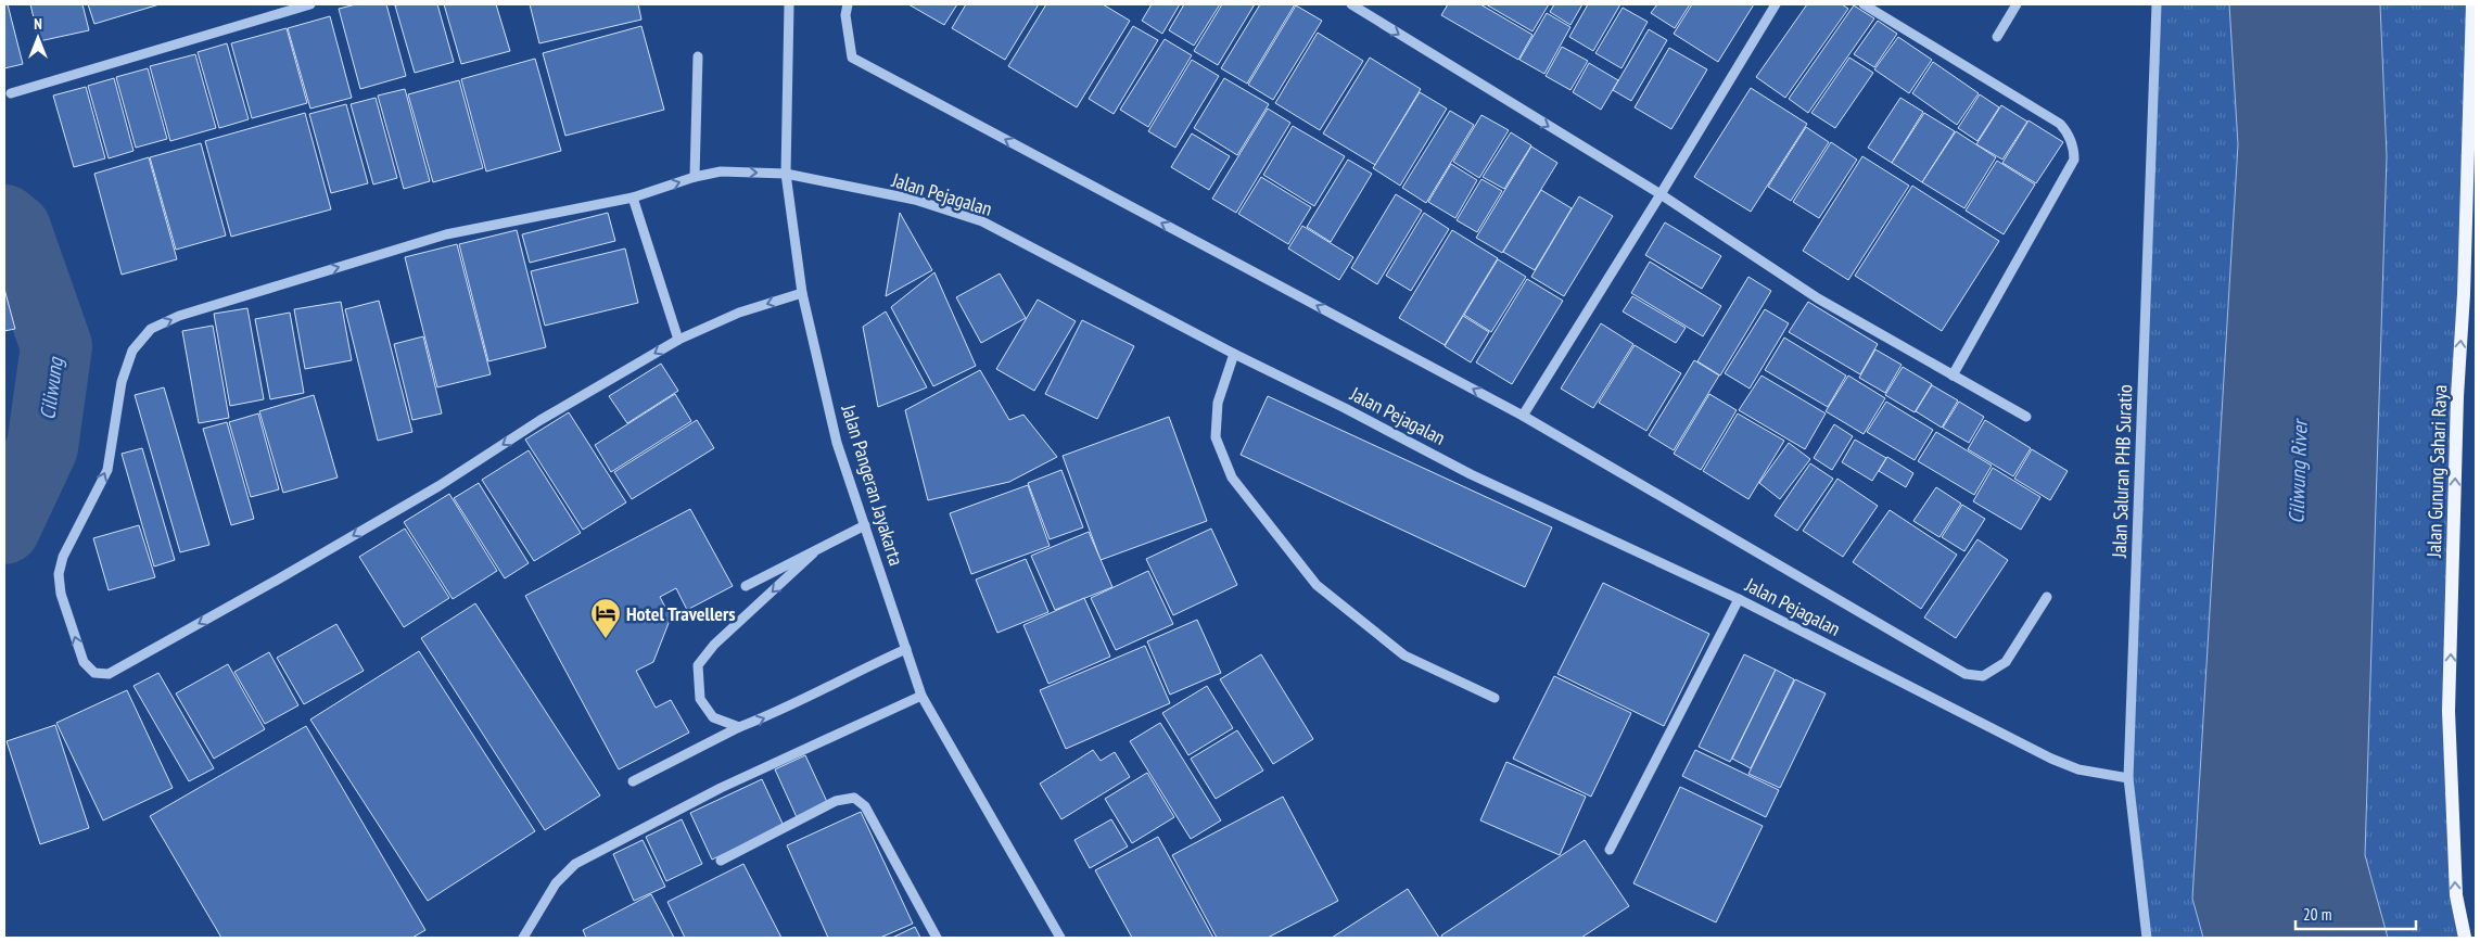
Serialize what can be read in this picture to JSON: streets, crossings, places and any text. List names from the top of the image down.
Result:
{
  "streets": {
    "main road": ["Jalan Gunung Sahari Raya"],
    "street": ["Jalan Pejagalan", "Jalan Saluran PHB Suratio", "Jalan Pangeran Jayakarta"]
  },
  "crossings": [
    ["Jalan Pejagalan", "Jalan Saluran PHB Suratio"],
    ["Jalan Pejagalan", "Jalan Pangeran Jayakarta"]
  ],
  "one_way": ["Jalan Gunung Sahari Raya"],
  "water": ["Ciliwung", "Ciliwung River"],
  "places": {
    "hotel": ["Hotel Travellers"]
  },
  "scale_bar": "20 m",
  "north": "top"
}
